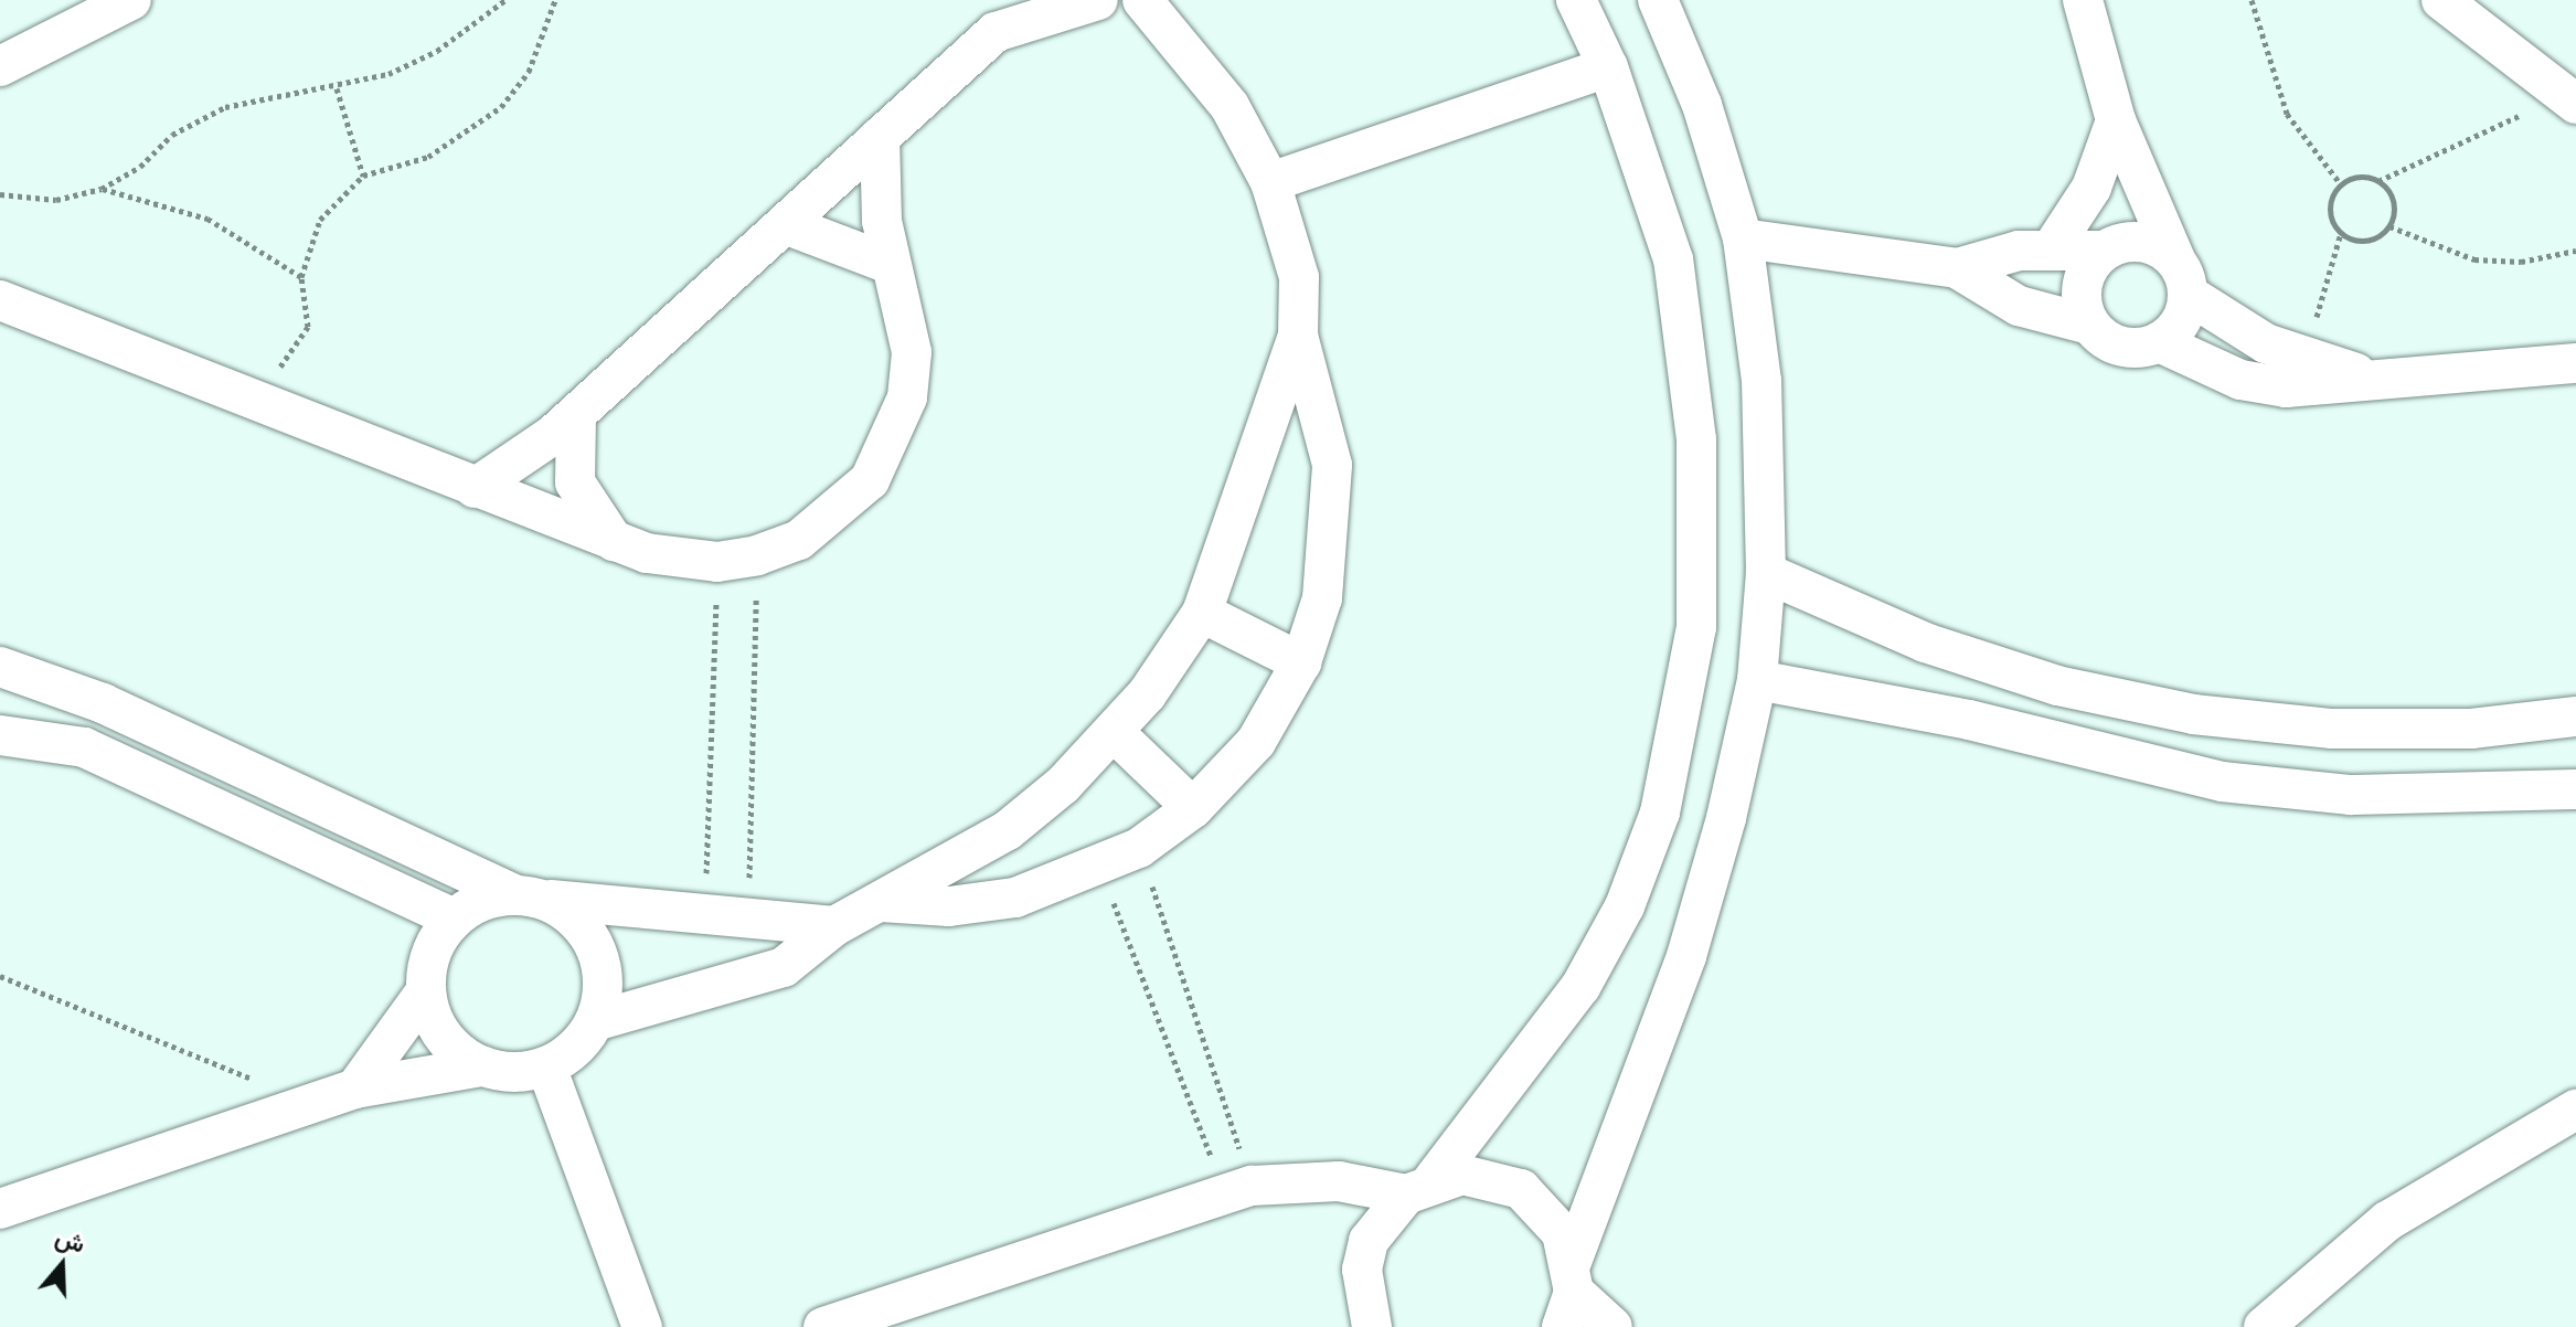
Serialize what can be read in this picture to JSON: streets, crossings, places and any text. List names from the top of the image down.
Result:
{
  "north": "top"
}
